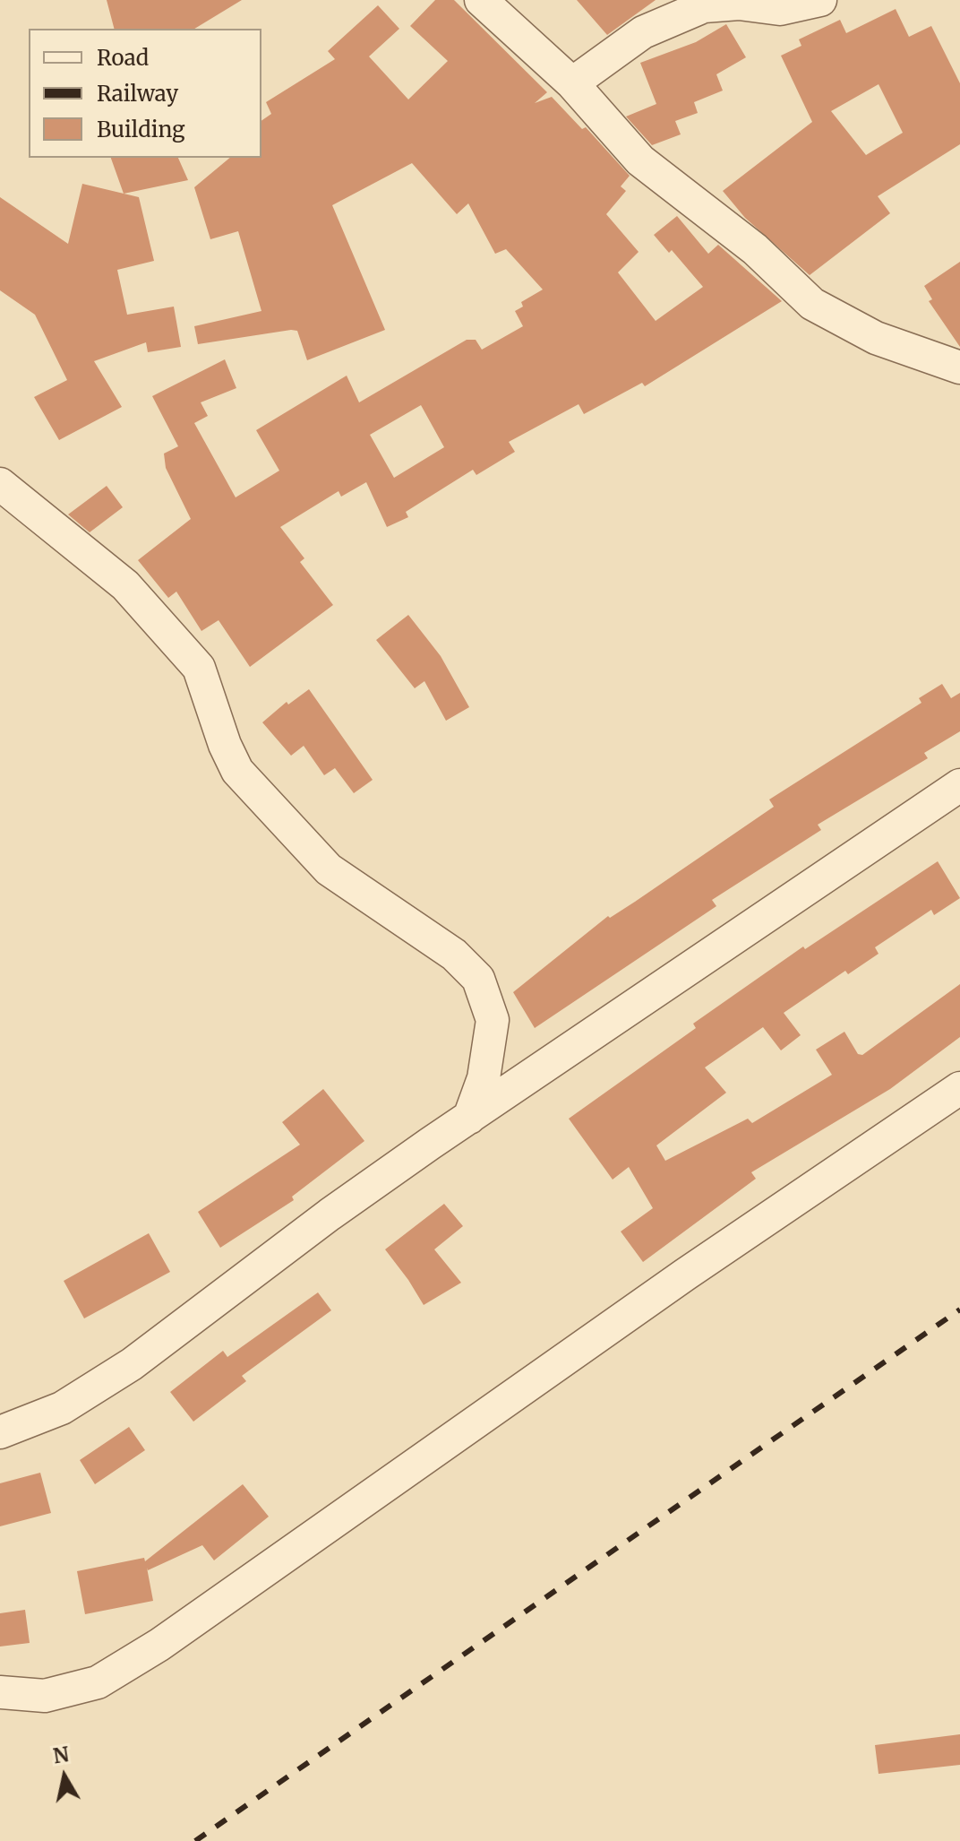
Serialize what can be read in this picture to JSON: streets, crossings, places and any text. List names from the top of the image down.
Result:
{
  "legend": ["Road", "Railway", "Building"],
  "north": "top"
}
